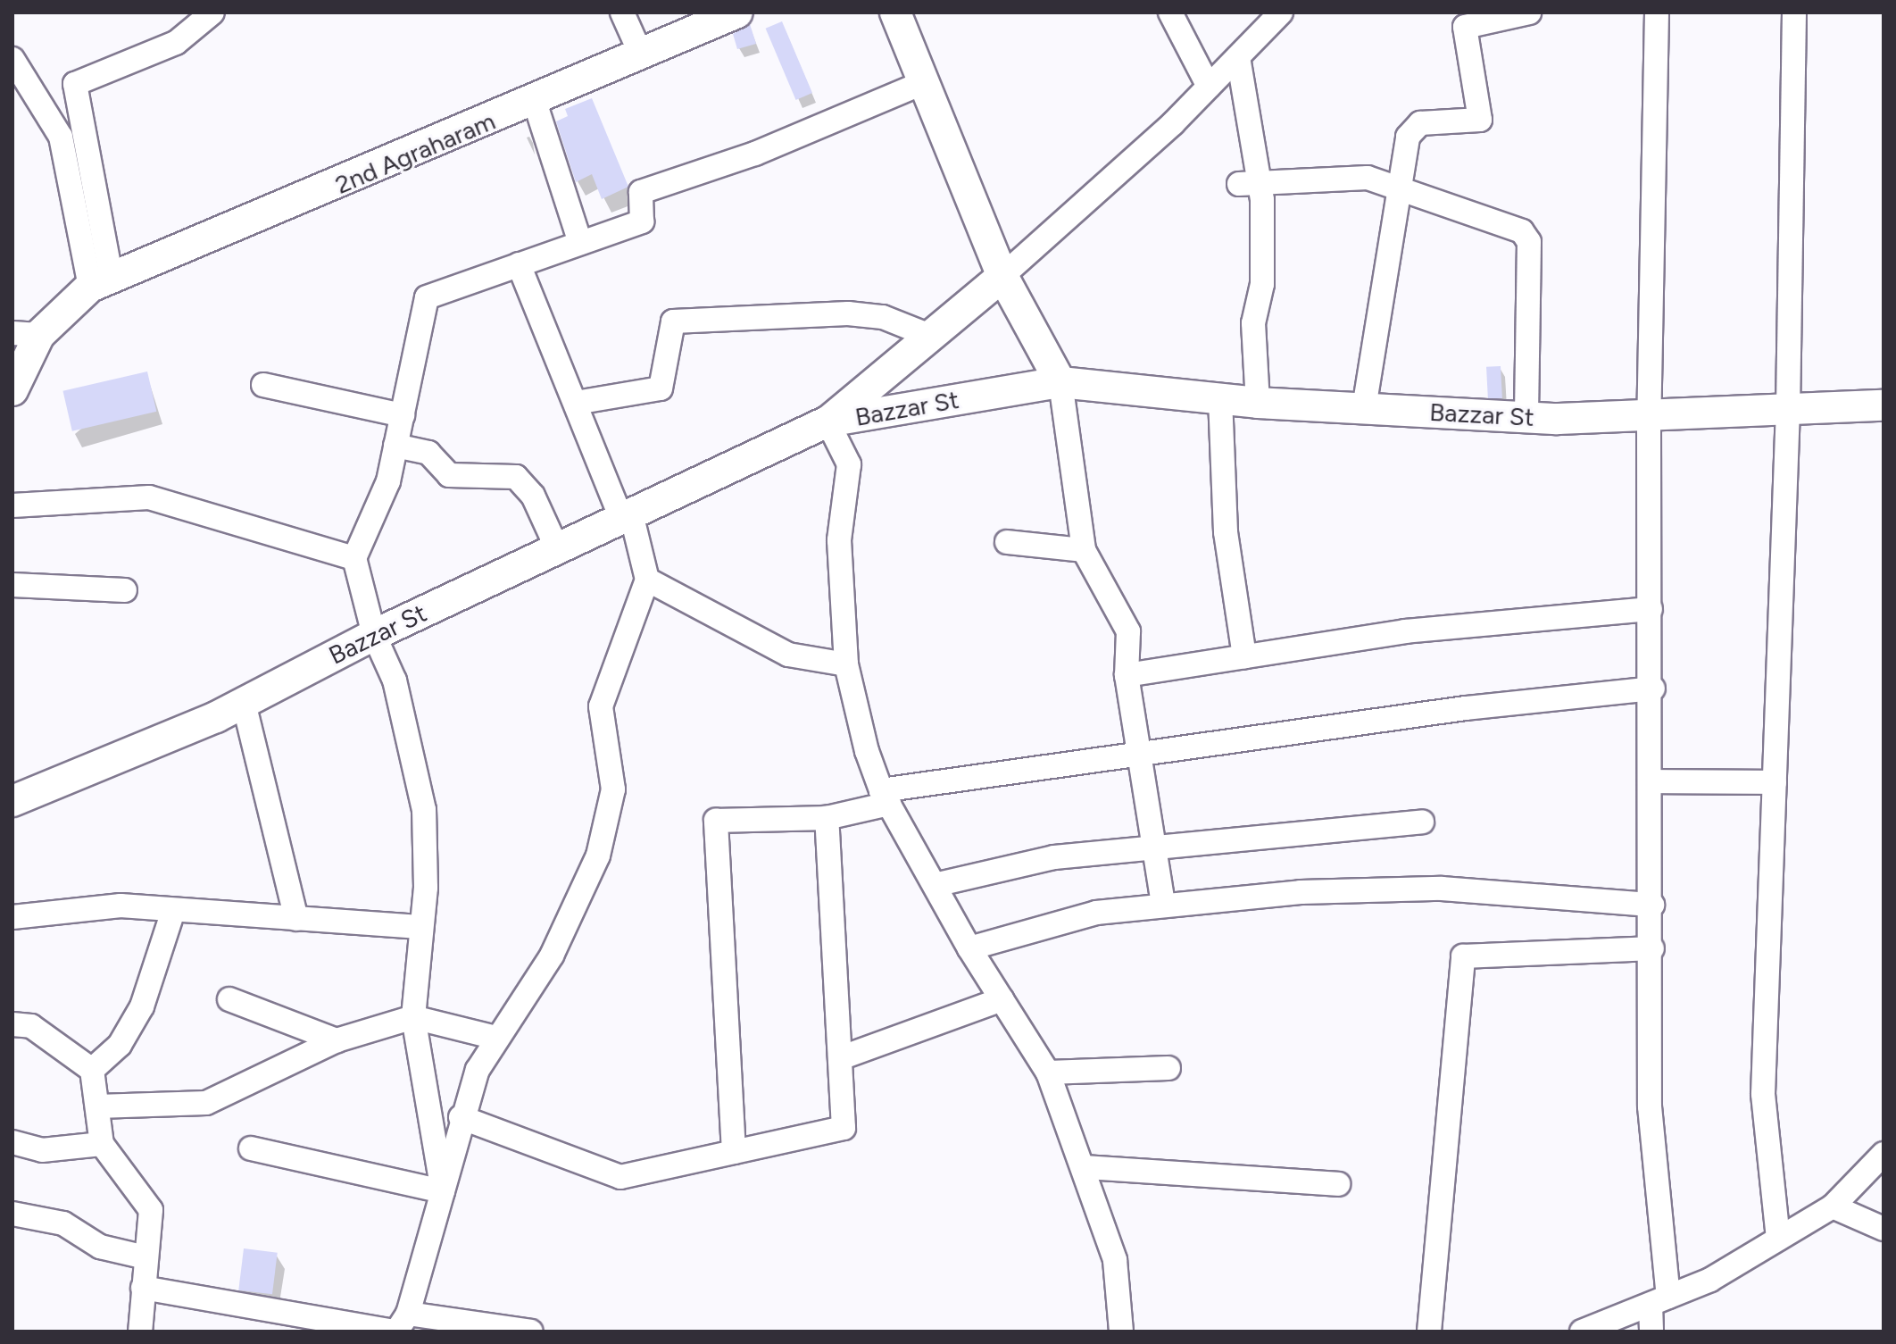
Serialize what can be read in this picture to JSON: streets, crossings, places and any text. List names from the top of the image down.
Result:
{
  "streets": {
    "main road": ["2nd Agraharam", "Bazzar St"]
  }
}
